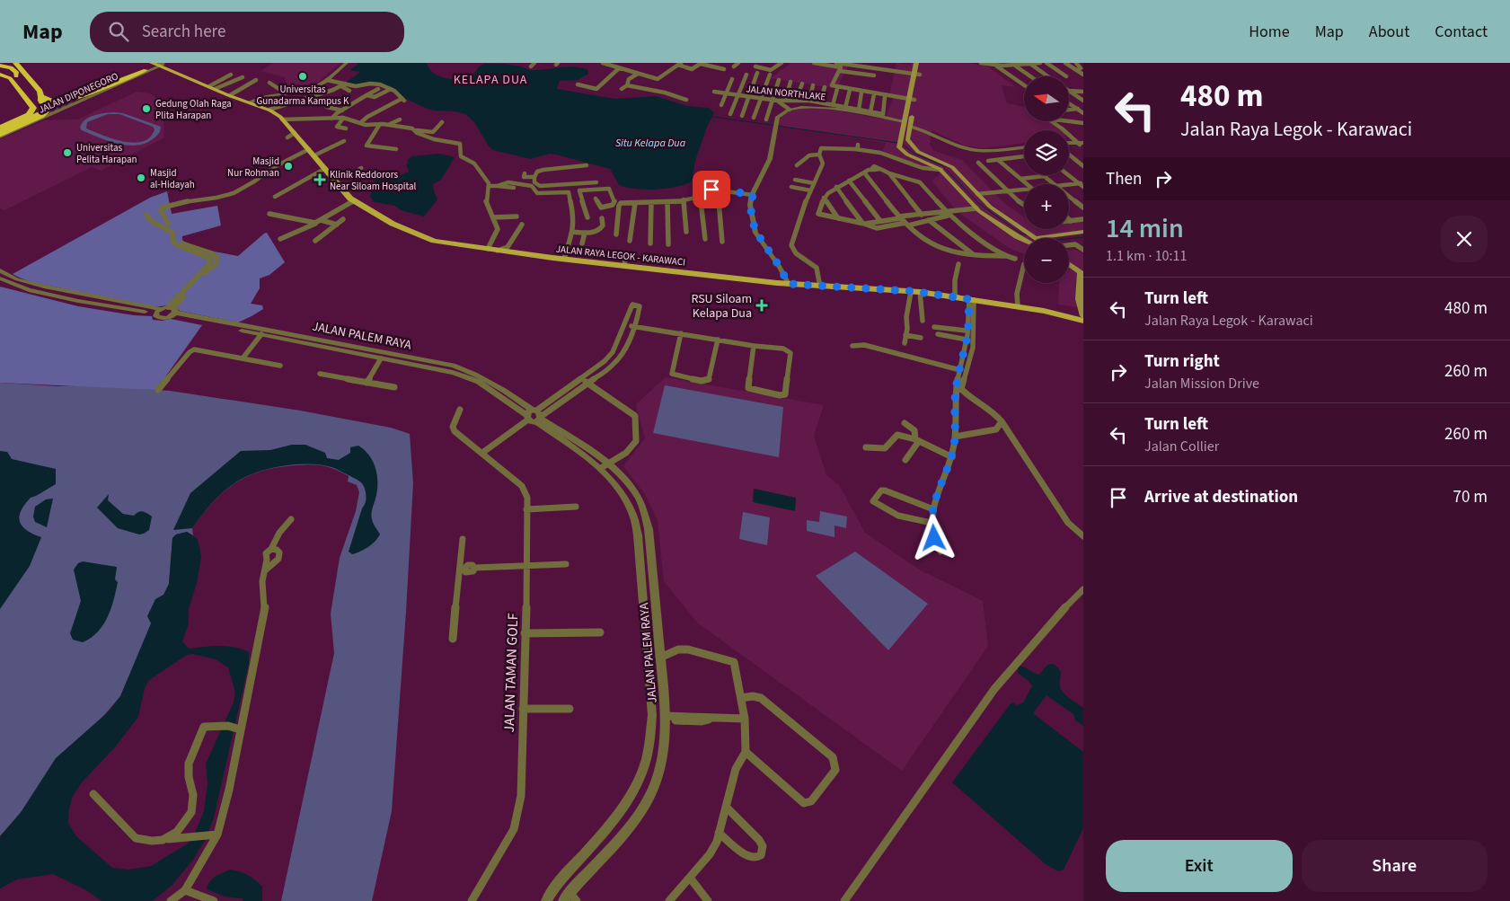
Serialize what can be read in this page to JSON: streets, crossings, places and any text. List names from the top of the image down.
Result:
{
  "streets": {
    "main road": ["JALAN RAYA LEGOK - KARAWACI"],
    "street": [
      "JALAN DIPONEGORO",
      "JALAN NORTHLAKE",
      "JALAN PALEM RAYA",
      "JALAN TAMAN GOLF"
    ]
  },
  "crossings": [
    ["JALAN DIPONEGORO", "JALAN RAYA LEGOK - KARAWACI"]
  ],
  "districts": ["KELAPA DUA"],
  "water": ["Situ Kelapa Dua"],
  "places": {
    "other": [
      "Universitas Gunadarma Kampus K",
      "Gedung Olah Raga Plita Harapan",
      "Universitas Pelita Harapan",
      "Masjid Nur Rohman",
      "Masjid al-Hidayah"
    ],
    "health": ["Klinik Reddorors Near Siloam Hospital", "RSU Siloam Kelapa Dua"]
  },
  "north": "left",
  "page": {
    "header": "Map",
    "search": "Search here",
    "nav": [
      "Home",
      "Map",
      "About",
      "Contact"
    ],
    "turn": ["480 m", "Jalan Raya Legok - Karawaci"],
    "map_buttons": ["+", "−"],
    "then": "Then",
    "heading": ["14 min", "1.1 km · 10:11"],
    "list": [
      {
        "name": "Turn left",
        "note": "Jalan Raya Legok - Karawaci",
        "value": "480 m"
      },
      {
        "name": "Turn right",
        "note": "Jalan Mission Drive",
        "value": "260 m"
      },
      {
        "name": "Turn left",
        "note": "Jalan Collier",
        "value": "260 m"
      },
      {
        "name": "Arrive at destination",
        "value": "70 m"
      }
    ],
    "buttons": ["Exit", "Share"]
  }
}
